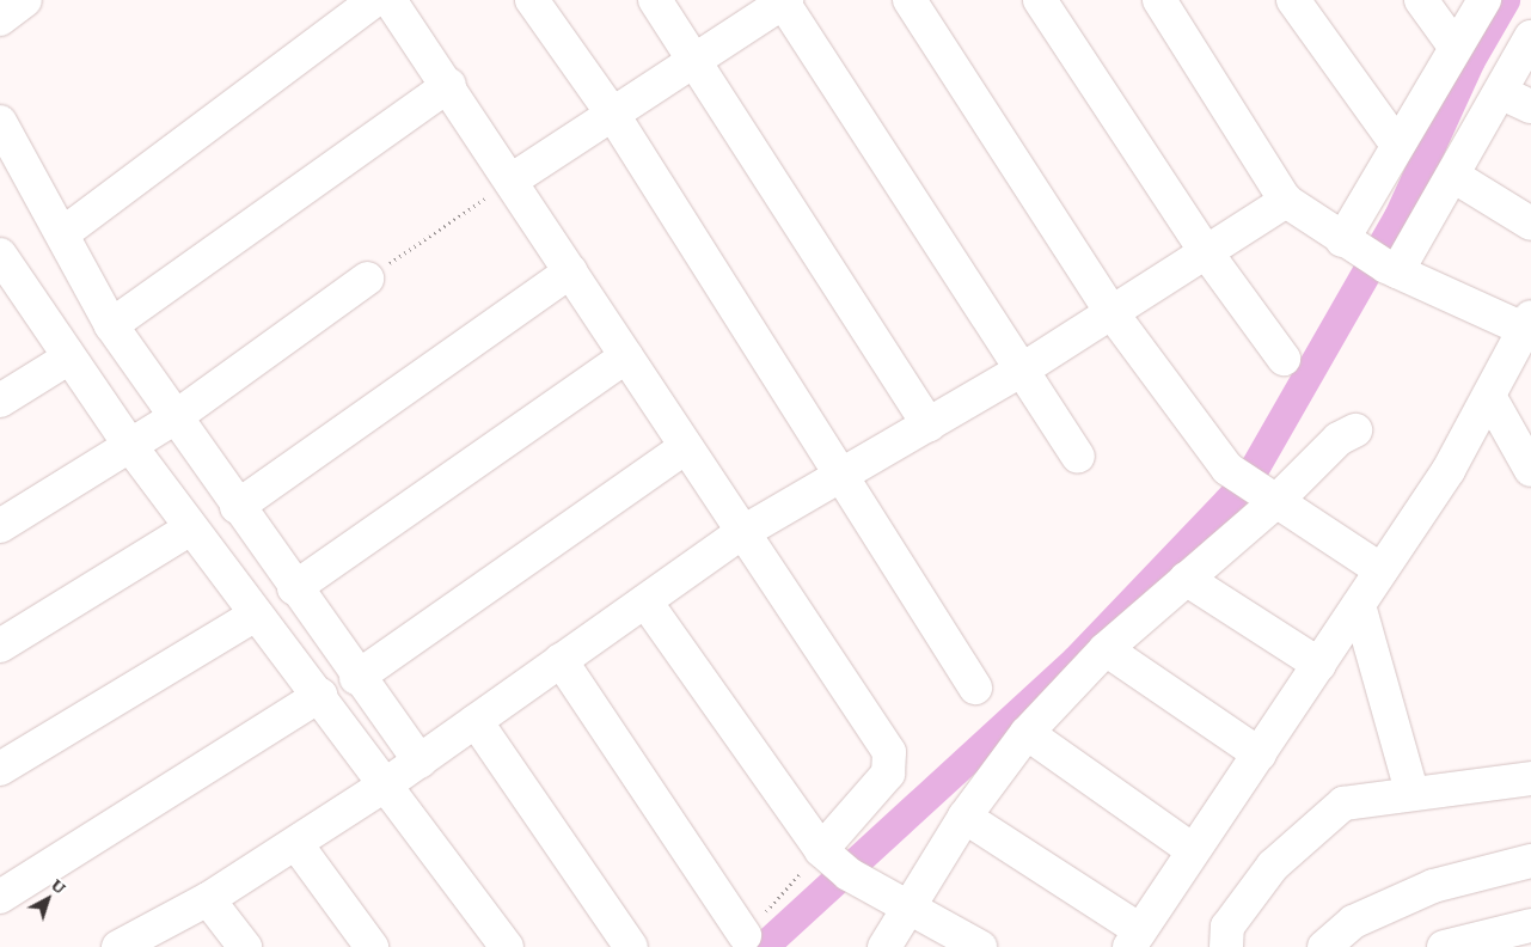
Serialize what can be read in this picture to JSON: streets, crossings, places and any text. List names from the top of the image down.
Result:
{
  "north": "top right"
}
